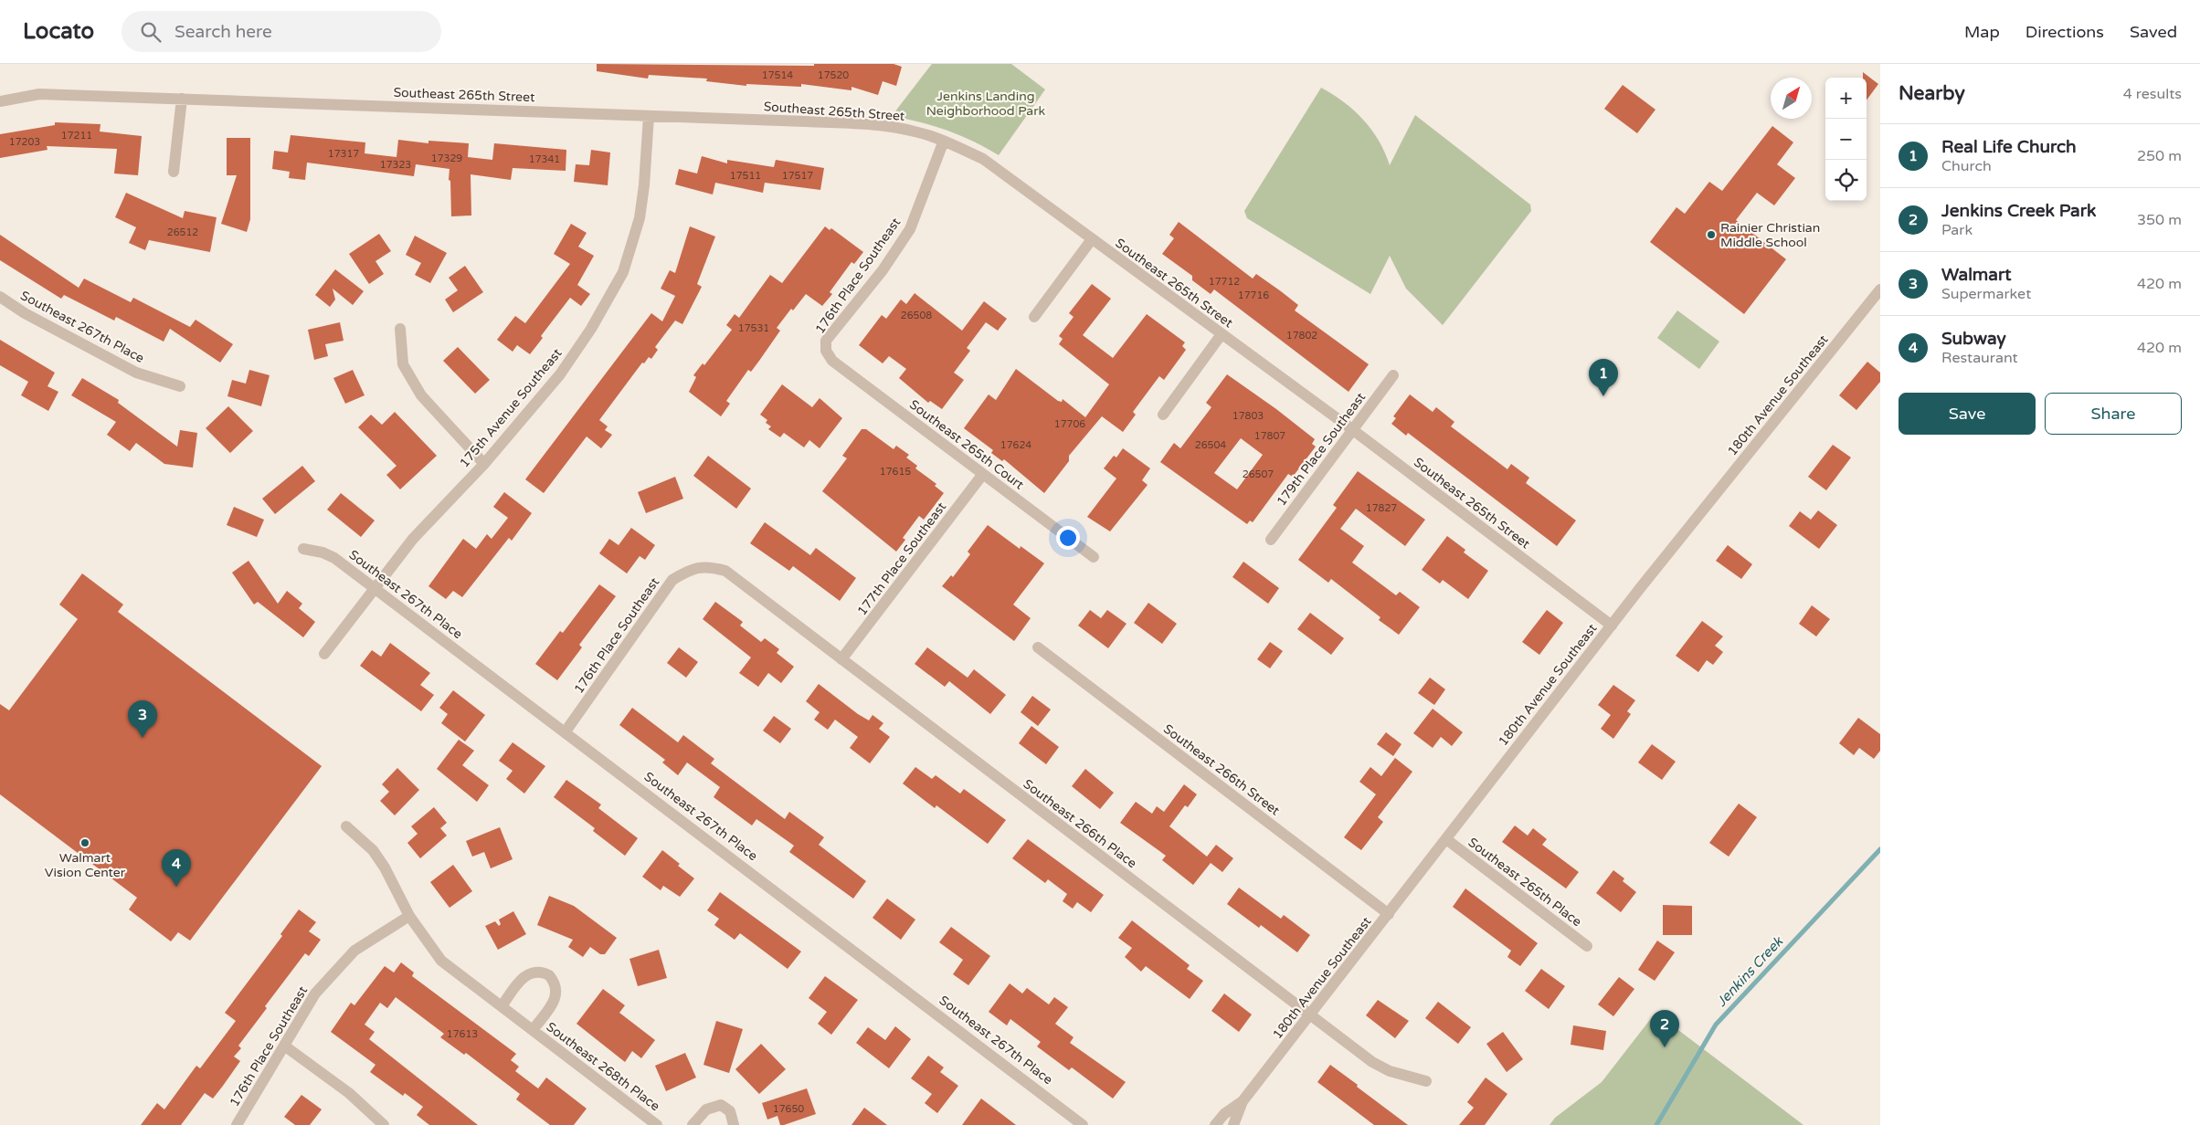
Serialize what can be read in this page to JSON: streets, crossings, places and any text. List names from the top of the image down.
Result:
{
  "streets": {
    "street": [
      "Southeast 265th Street",
      "176th Place Southeast",
      "Southeast 267th Place",
      "180th Avenue Southeast",
      "175th Avenue Southeast",
      "Southeast 265th Court",
      "179th Place Southeast",
      "177th Place Southeast",
      "Southeast 266th Street",
      "Southeast 266th Place",
      "Southeast 265th Place",
      "Southeast 268th Place"
    ]
  },
  "crossings": [
    ["Southeast 265th Street", "176th Place Southeast"],
    ["Southeast 265th Street", "180th Avenue Southeast"],
    ["Southeast 265th Street", "175th Avenue Southeast"],
    ["Southeast 265th Street", "179th Place Southeast"],
    ["176th Place Southeast", "Southeast 267th Place"],
    ["176th Place Southeast", "Southeast 265th Court"],
    ["176th Place Southeast", "Southeast 266th Place"],
    ["176th Place Southeast", "Southeast 268th Place"],
    ["Southeast 267th Place", "175th Avenue Southeast"],
    ["180th Avenue Southeast", "Southeast 266th Street"],
    ["180th Avenue Southeast", "Southeast 266th Place"],
    ["180th Avenue Southeast", "Southeast 265th Place"],
    ["Southeast 265th Court", "177th Place Southeast"],
    ["177th Place Southeast", "Southeast 266th Place"]
  ],
  "water": ["Jenkins Creek"],
  "parks": ["Jenkins Landing Neighborhood Park"],
  "places": ["Rainier Christian Middle School", "Walmart Vision Center"],
  "house_numbers": [
    "17514",
    "17520",
    "17211",
    "17203",
    "17317",
    "17329",
    "17341",
    "17323",
    "17511",
    "17517",
    "26512",
    "17712",
    "17716",
    "26508",
    "17531",
    "17802",
    "17803",
    "17706",
    "17807",
    "17624",
    "26504",
    "17615",
    "26507",
    "17827",
    "17613",
    "17650"
  ],
  "north": "top right",
  "page": {
    "header": "Locato",
    "search": "Search here",
    "nav": ["Map", "Directions", "Saved"],
    "heading": ["Nearby", "4 results"],
    "map_buttons": ["+", "−"],
    "list": [
      {
        "mark": "1",
        "name": "Real Life Church",
        "note": "Church",
        "value": "250 m"
      },
      {
        "mark": "2",
        "name": "Jenkins Creek Park",
        "note": "Park",
        "value": "350 m"
      },
      {
        "mark": "3",
        "name": "Walmart",
        "note": "Supermarket",
        "value": "420 m"
      },
      {
        "mark": "4",
        "name": "Subway",
        "note": "Restaurant",
        "value": "420 m"
      }
    ],
    "pins": [
      "1",
      "3",
      "4",
      "2"
    ],
    "buttons": ["Save", "Share"]
  }
}
